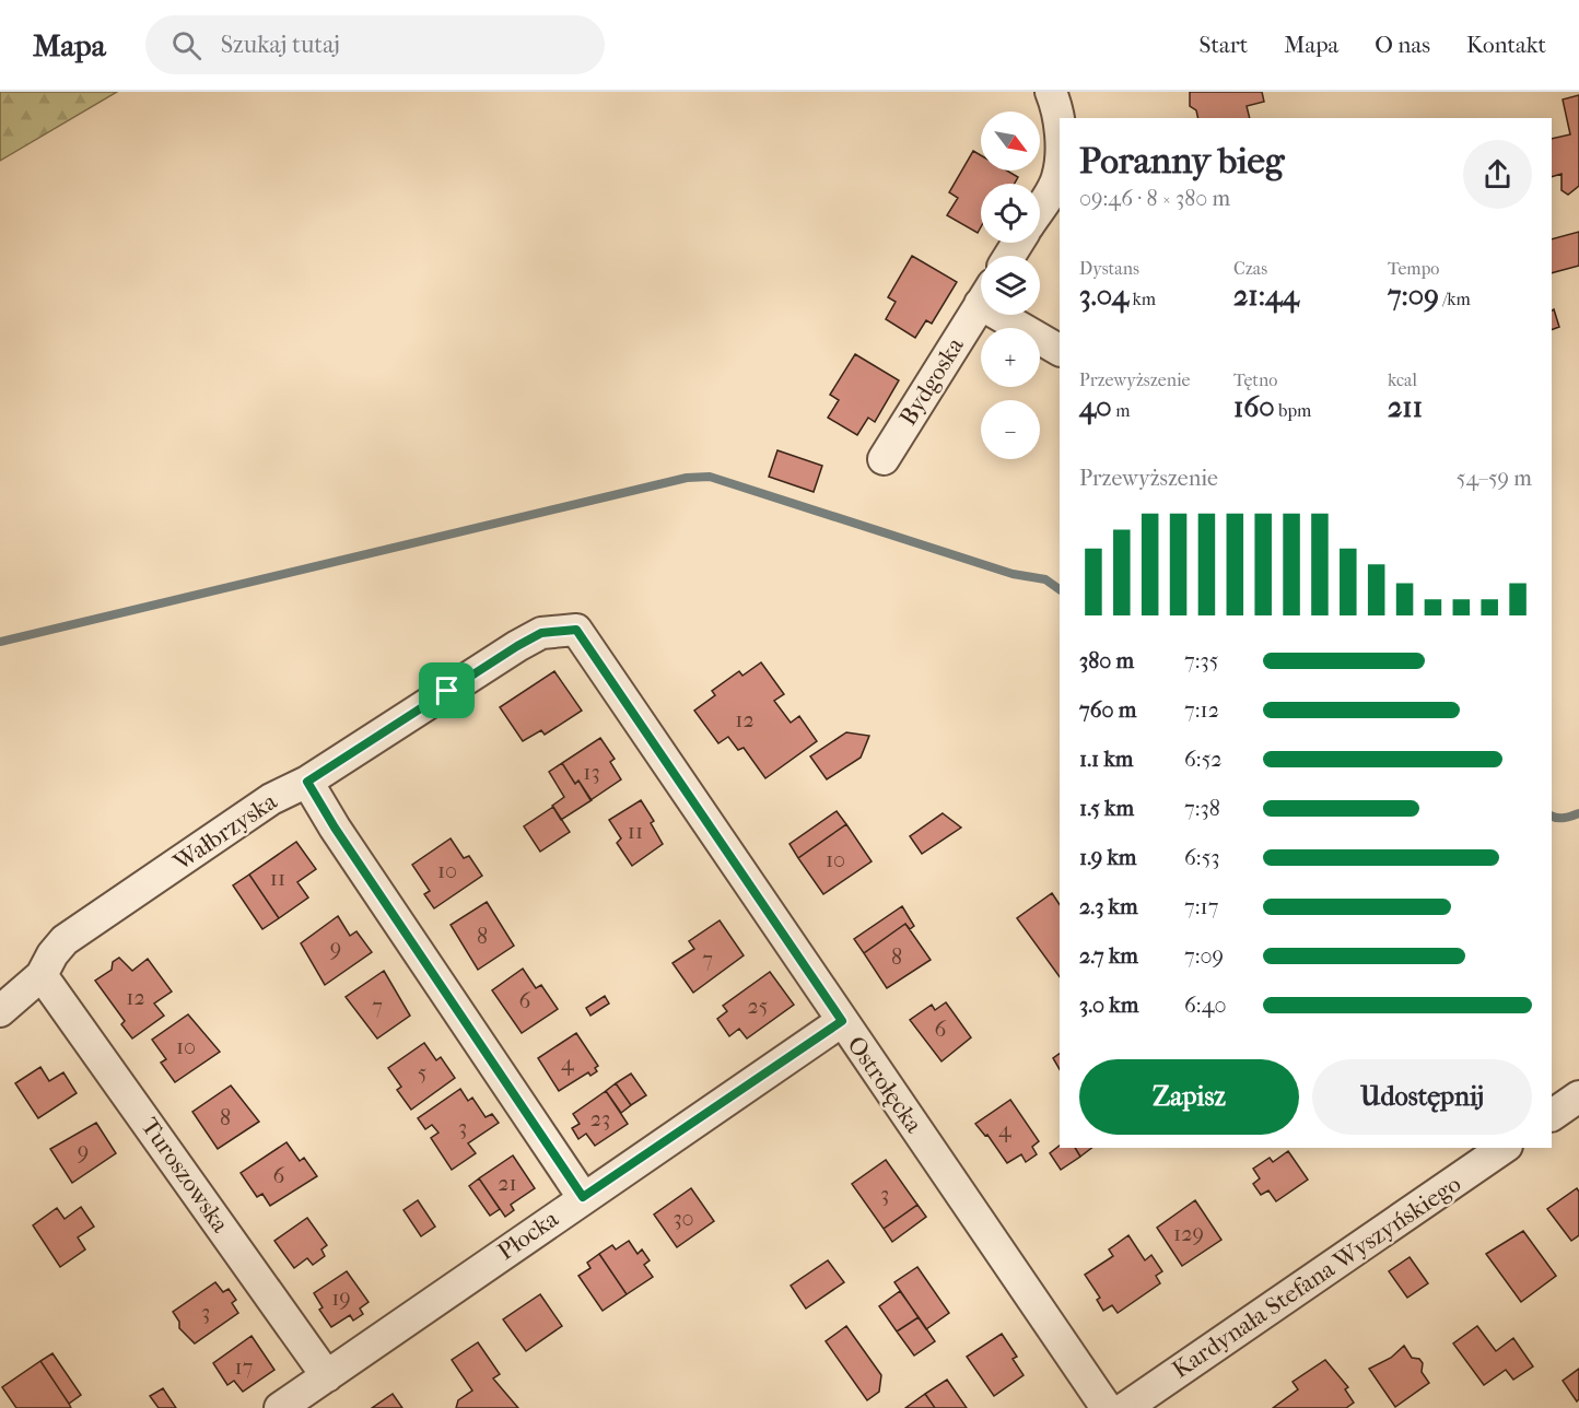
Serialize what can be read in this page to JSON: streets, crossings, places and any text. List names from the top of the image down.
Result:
{
  "streets": {
    "street": [
      "Bydgoska",
      "Wałbrzyska",
      "Ostrołęcka",
      "Turoszowska",
      "Płocka",
      "Kardynała Stefana Wyszyńskiego"
    ]
  },
  "crossings": [
    ["Wałbrzyska", "Ostrołęcka"],
    ["Wałbrzyska", "Turoszowska"],
    ["Ostrołęcka", "Płocka"],
    ["Turoszowska", "Płocka"]
  ],
  "house_numbers": [
    "12",
    "13",
    "11",
    "10",
    "10",
    "11",
    "8",
    "9",
    "8",
    "7",
    "12",
    "6",
    "7",
    "25",
    "6",
    "10",
    "4",
    "5",
    "8",
    "23",
    "3",
    "4",
    "9",
    "6",
    "21",
    "3",
    "30",
    "129",
    "19",
    "3",
    "17"
  ],
  "north": "bottom right",
  "page": {
    "header": "Mapa",
    "search": "Szukaj tutaj",
    "nav": [
      "Start",
      "Mapa",
      "O nas",
      "Kontakt"
    ],
    "map_buttons": ["+", "−"],
    "heading": ["Poranny bieg", "09:46 · 8 × 380 m"],
    "stats": [
      ["Dystans", "3.04 km"],
      ["Czas", "21:44"],
      ["Tempo", "7:09 /km"],
      ["Przewyższenie", "40 m"],
      ["Tętno", "160 bpm"],
      ["kcal", "211"]
    ],
    "chart": ["Przewyższenie", "54–59 m"],
    "list": [
      {
        "name": "380 m",
        "note": "7:35"
      },
      {
        "name": "760 m",
        "note": "7:12"
      },
      {
        "name": "1.1 km",
        "note": "6:52"
      },
      {
        "name": "1.5 km",
        "note": "7:38"
      },
      {
        "name": "1.9 km",
        "note": "6:53"
      },
      {
        "name": "2.3 km",
        "note": "7:17"
      },
      {
        "name": "2.7 km",
        "note": "7:09"
      },
      {
        "name": "3.0 km",
        "note": "6:40"
      }
    ],
    "buttons": ["Zapisz", "Udostępnij"]
  }
}
